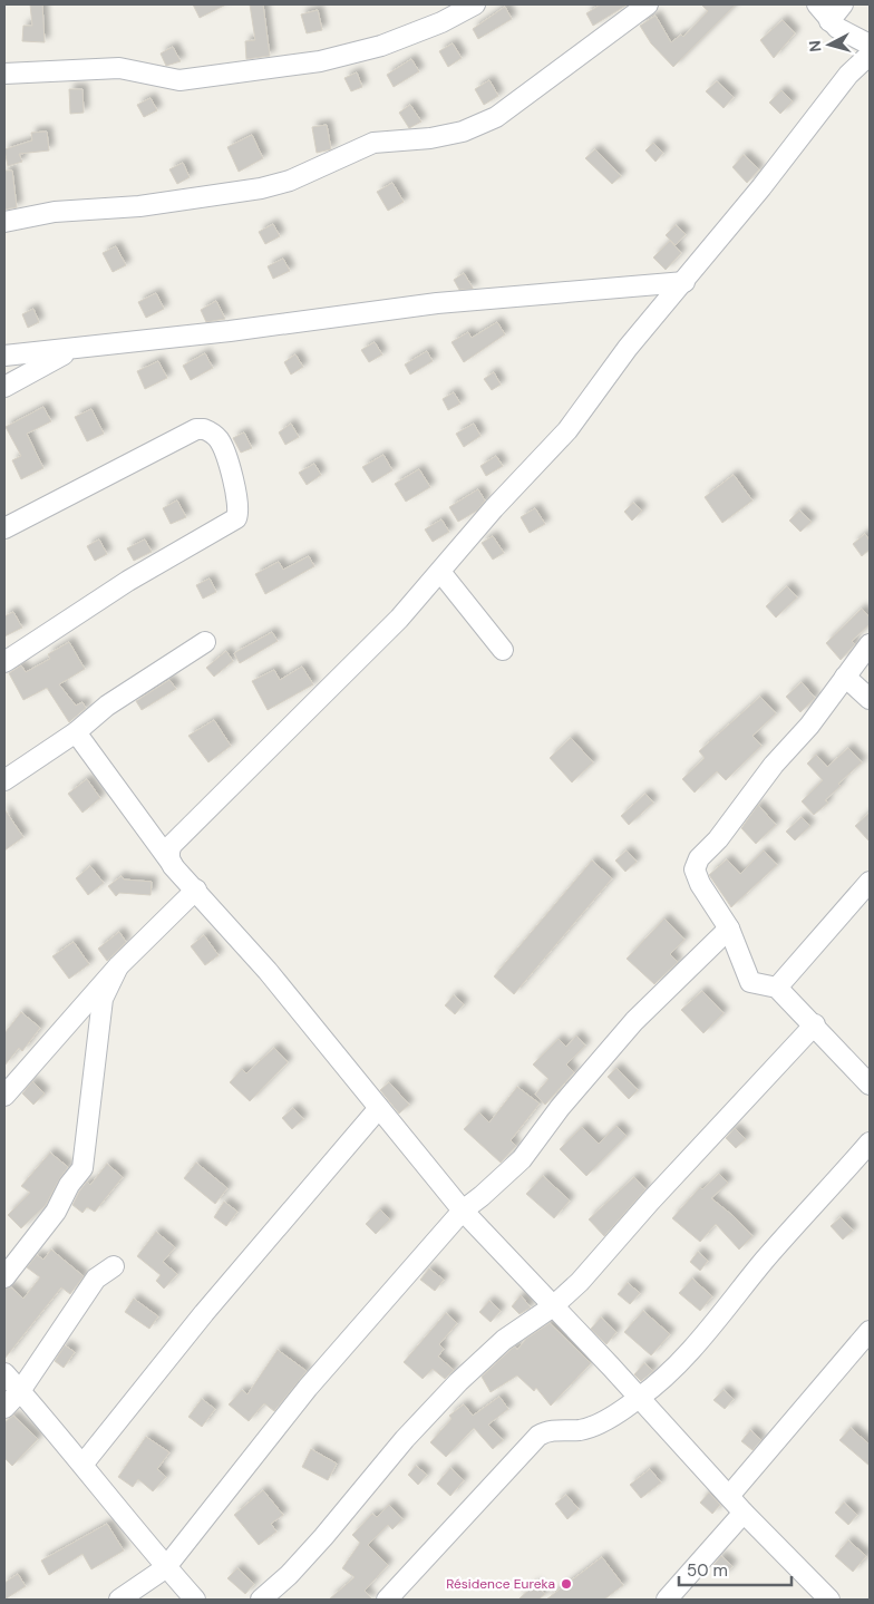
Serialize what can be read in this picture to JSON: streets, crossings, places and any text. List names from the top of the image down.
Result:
{
  "places": ["Résidence Eureka"],
  "scale_bar": "50 m",
  "north": "left"
}
